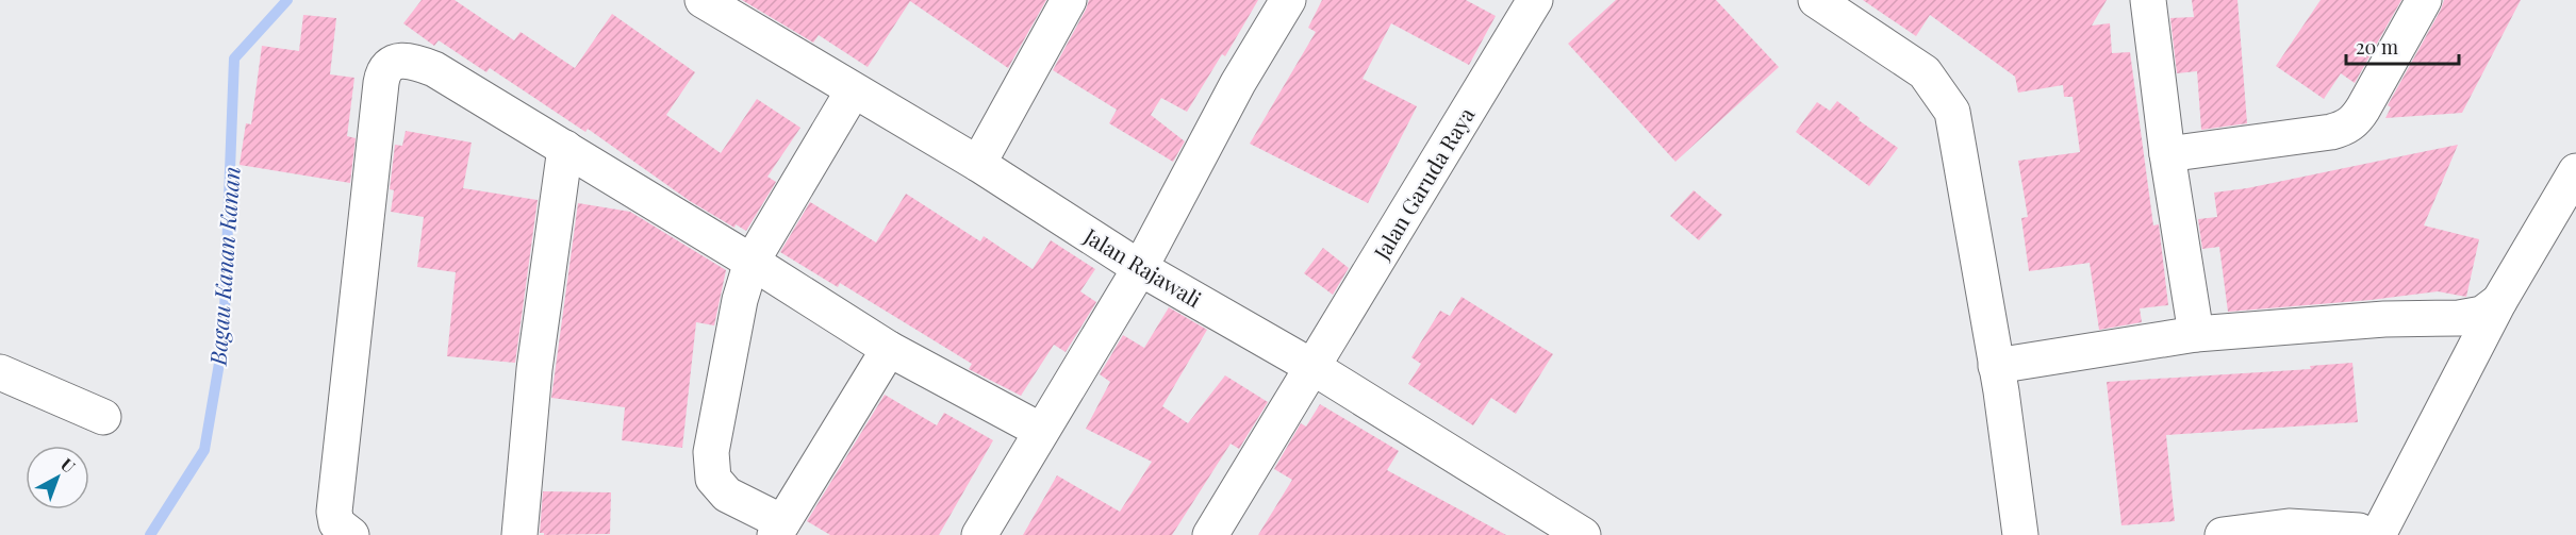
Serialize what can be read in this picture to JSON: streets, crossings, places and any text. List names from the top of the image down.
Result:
{
  "streets": {
    "street": ["Jalan Garuda Raya", "Jalan Rajawali"]
  },
  "crossings": [
    ["Jalan Garuda Raya", "Jalan Rajawali"]
  ],
  "water": ["Bagau Kanan Kanan"],
  "scale_bar": "20 m",
  "north": "top right"
}
